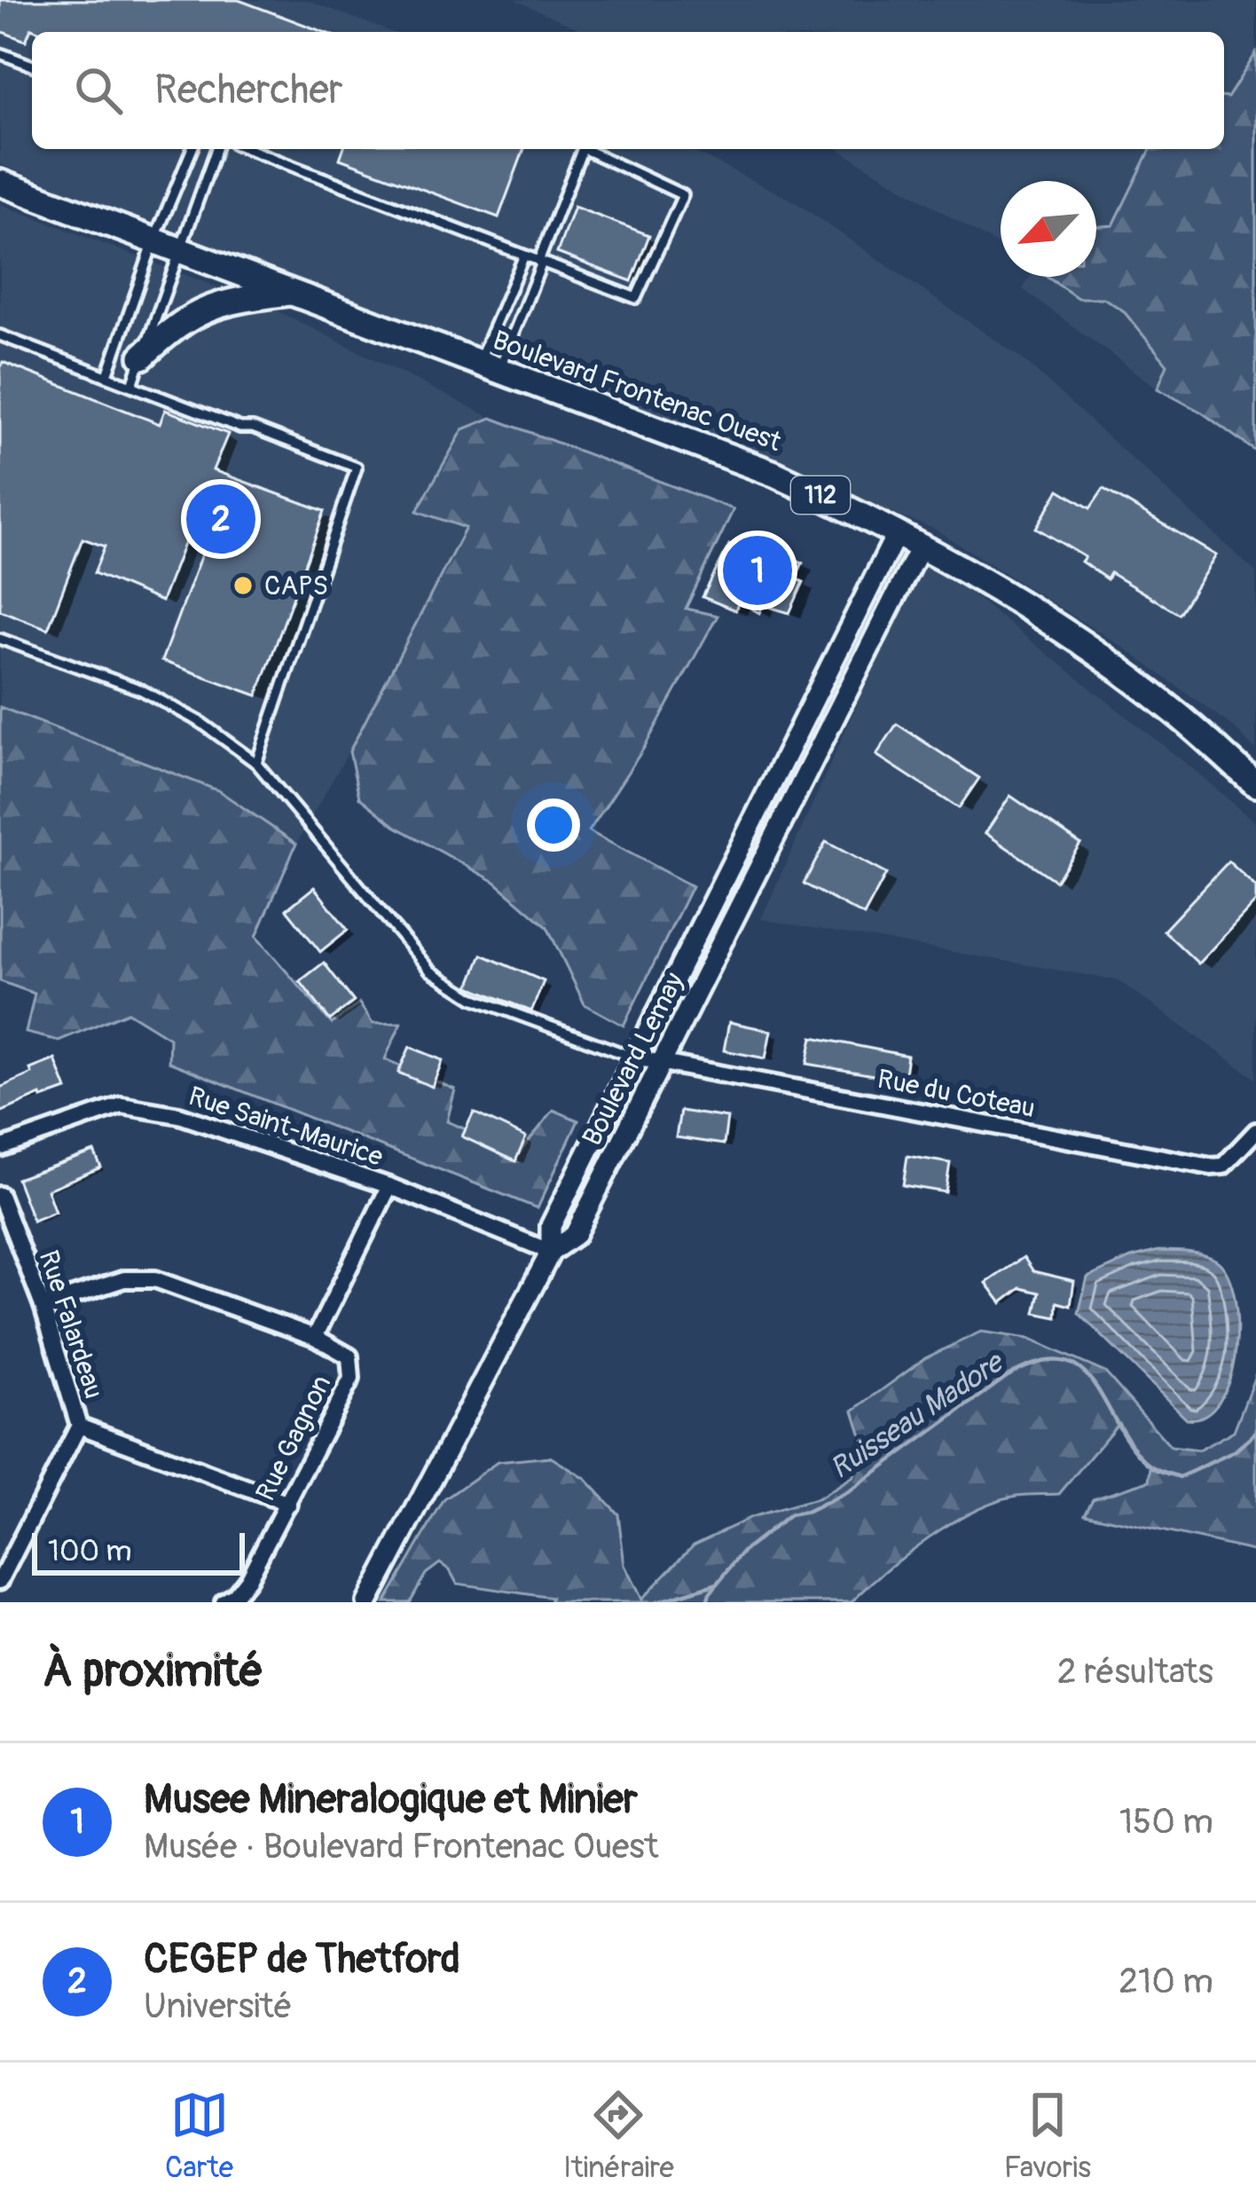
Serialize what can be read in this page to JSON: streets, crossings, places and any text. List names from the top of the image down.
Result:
{
  "streets": {
    "main road": ["Boulevard Frontenac Ouest", "112"],
    "street": [
      "Boulevard Lemay",
      "Rue du Coteau",
      "Rue Saint-Maurice",
      "Rue Falardeau",
      "Rue Gagnon"
    ]
  },
  "crossings": [
    ["Boulevard Frontenac Ouest", "Boulevard Lemay"],
    ["Boulevard Lemay", "Rue du Coteau"],
    ["Boulevard Lemay", "Rue Saint-Maurice"],
    ["Rue Saint-Maurice", "Rue Gagnon"]
  ],
  "water": ["Ruisseau Madore"],
  "places": ["CAPS"],
  "scale_bar": "100 m",
  "north": "bottom left",
  "page": {
    "search": "Rechercher",
    "pins": ["2", "1"],
    "scale": "100 m",
    "heading": ["À proximité", "2 résultats"],
    "list": [
      {
        "mark": "1",
        "name": "Musee Mineralogique et Minier",
        "note": "Musée · Boulevard Frontenac Ouest",
        "value": "150 m"
      },
      {
        "mark": "2",
        "name": "CEGEP de Thetford",
        "note": "Université",
        "value": "210 m"
      }
    ],
    "nav": ["Carte", "Itinéraire", "Favoris"]
  }
}
